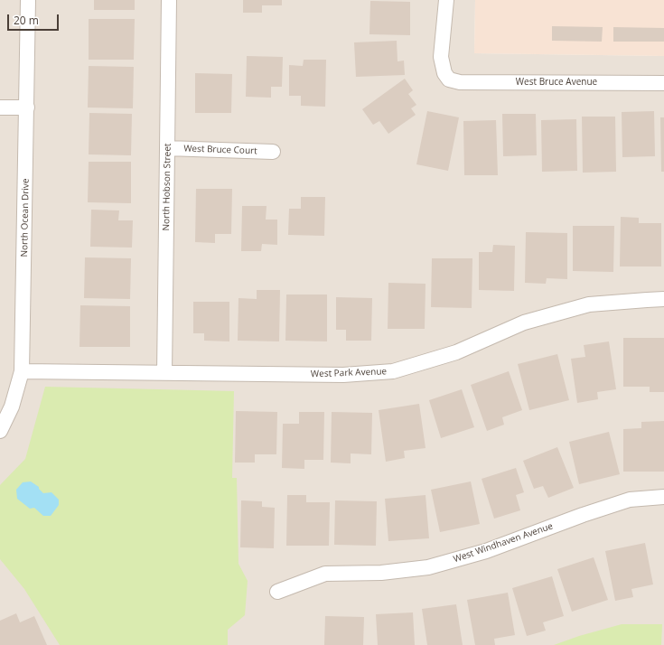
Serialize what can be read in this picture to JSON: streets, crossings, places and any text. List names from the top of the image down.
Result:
{
  "streets": {
    "street": [
      "West Bruce Avenue",
      "West Bruce Court",
      "North Hobson Street",
      "North Ocean Drive",
      "West Park Avenue",
      "West Windhaven Avenue"
    ]
  },
  "crossings": [
    ["West Bruce Court", "North Hobson Street"],
    ["North Hobson Street", "West Park Avenue"],
    ["North Ocean Drive", "West Park Avenue"]
  ],
  "scale_bar": "20 m"
}
